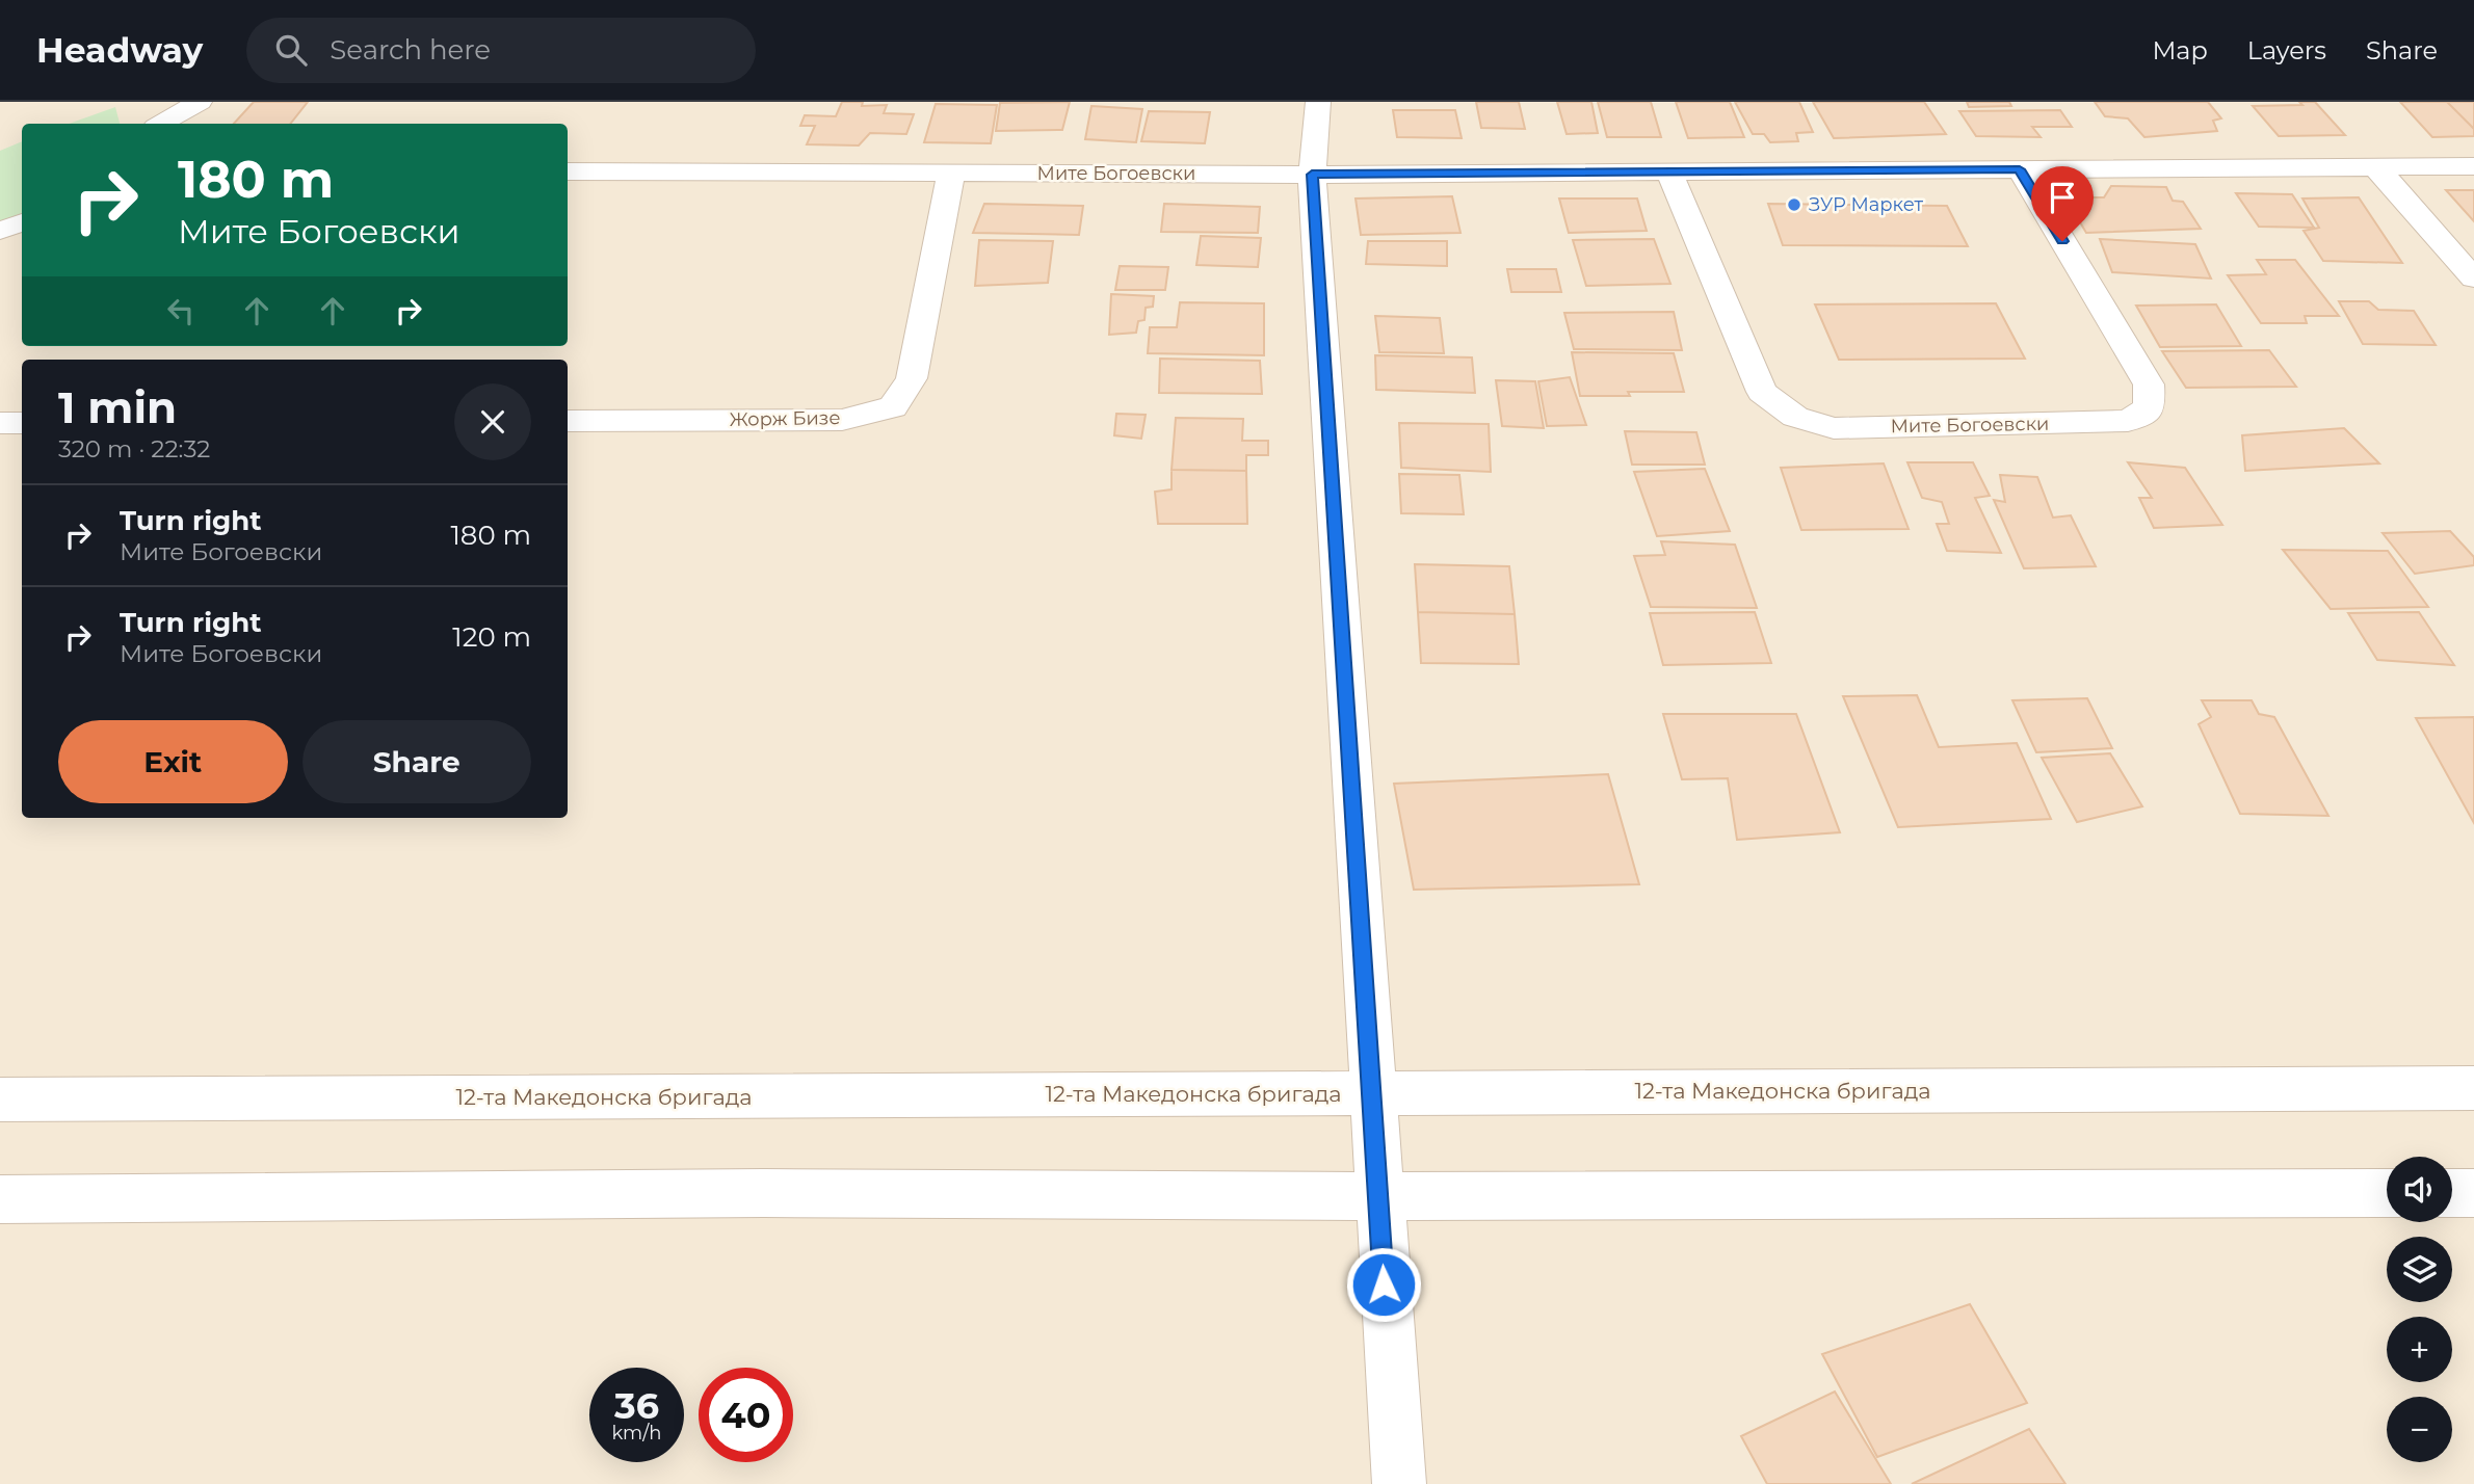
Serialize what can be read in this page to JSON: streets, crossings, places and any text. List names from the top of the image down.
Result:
{
  "streets": {
    "street": ["Мите Богоевски", "Жорж Бизе", "12-та Македонска бригада"]
  },
  "crossings": [
    ["Мите Богоевски", "Жорж Бизе"]
  ],
  "places": ["ЗУР Маркет"],
  "page": {
    "header": "Headway",
    "search": "Search here",
    "nav": ["Map", "Layers", "Share"],
    "turn": ["180 m", "Мите Богоевски"],
    "heading": ["1 min", "320 m · 22:32"],
    "list": [
      {
        "name": "Turn right",
        "note": "Мите Богоевски",
        "value": "180 m"
      },
      {
        "name": "Turn right",
        "note": "Мите Богоевски",
        "value": "120 m"
      }
    ],
    "buttons": ["Exit", "Share"],
    "map_buttons": ["+", "−"],
    "speed": "36 km/h",
    "limit": "40"
  }
}
